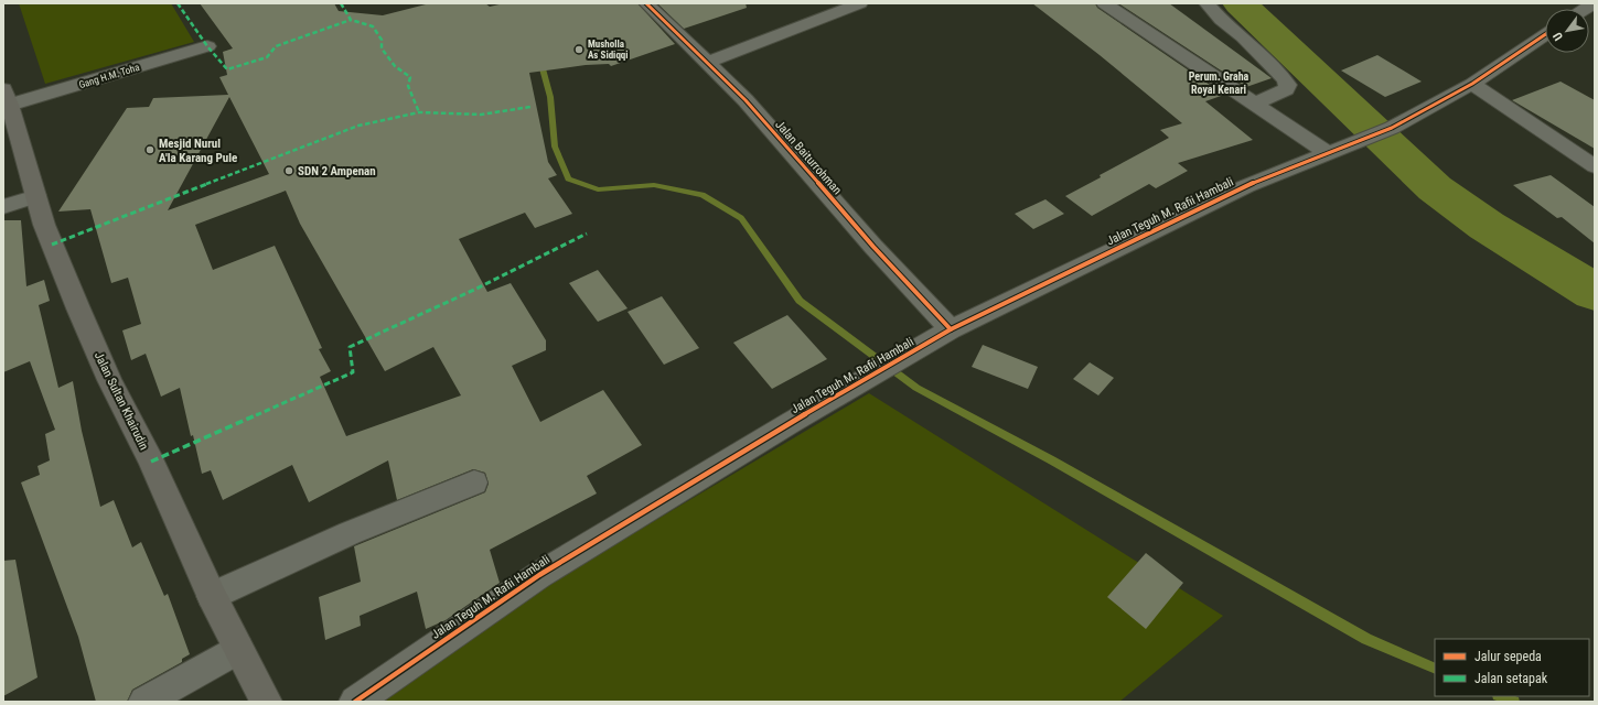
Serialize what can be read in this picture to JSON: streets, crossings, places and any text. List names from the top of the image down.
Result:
{
  "streets": {
    "main road": ["Jalan Sultan Khairudin"],
    "street": ["Gang H.M. Toha", "Jalan Baiturrohman", "Jalan Teguh M. Rafii Hambali"]
  },
  "crossings": [
    ["Gang H.M. Toha", "Jalan Sultan Khairudin"],
    ["Jalan Baiturrohman", "Jalan Teguh M. Rafii Hambali"]
  ],
  "districts": ["Perum. Graha Royal Kenari"],
  "places": ["Musholla As Sidiqqi", "Mesjid Nurul A'la Karang Pule", "SDN 2 Ampenan"],
  "legend": ["Jalur sepeda", "Jalan setapak"],
  "north": "bottom left"
}
